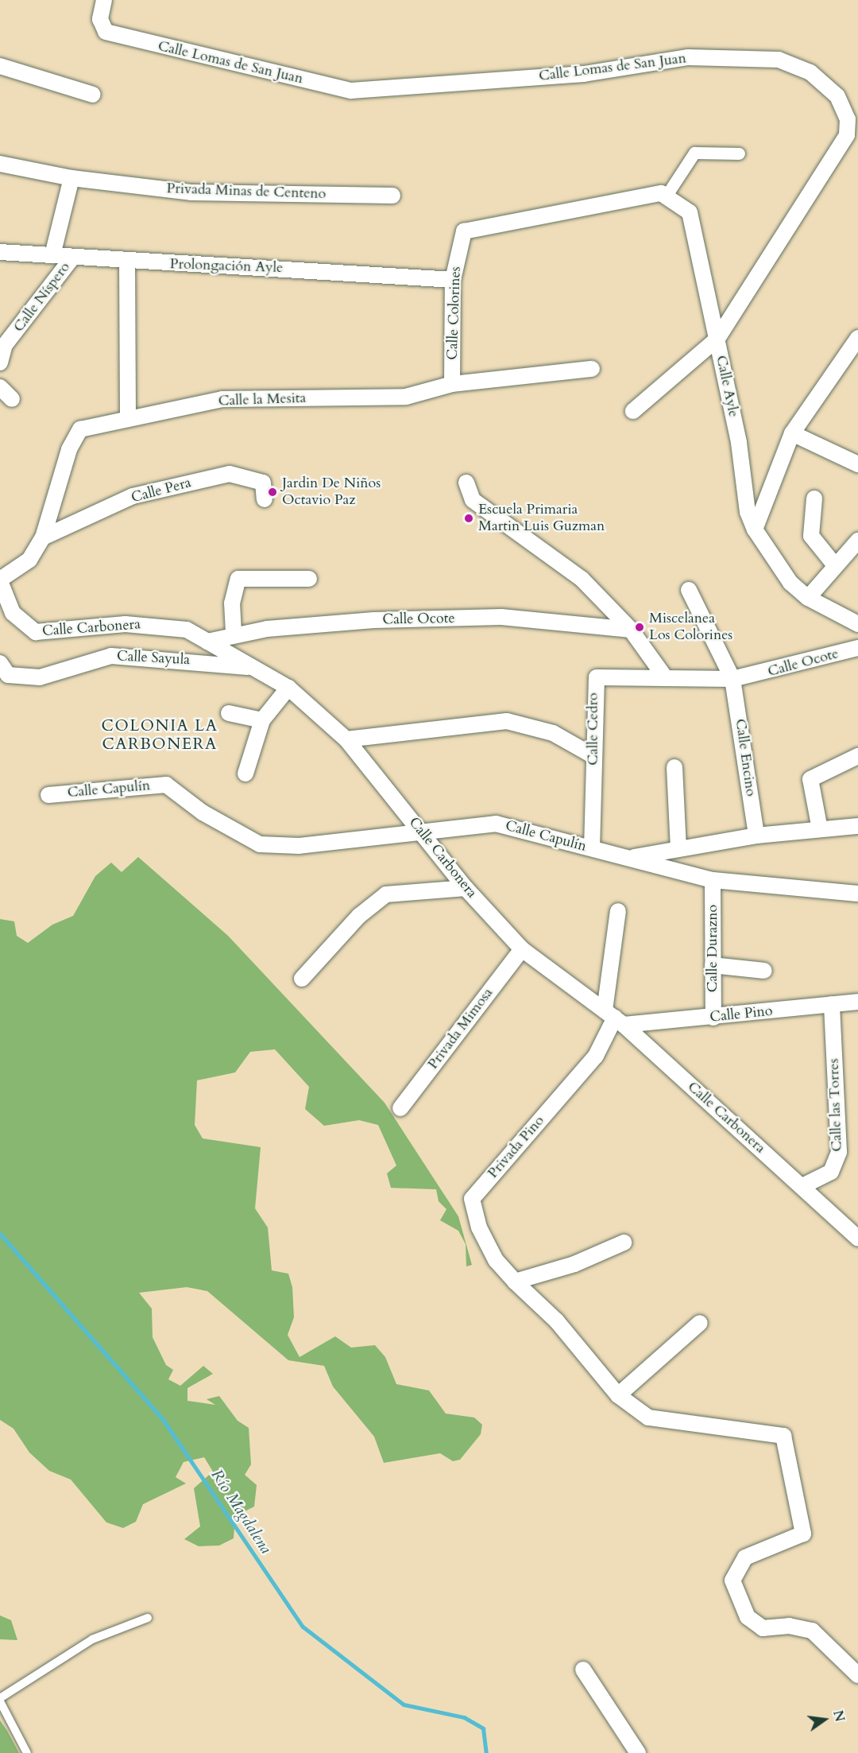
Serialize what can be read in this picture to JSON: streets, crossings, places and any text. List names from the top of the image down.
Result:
{
  "streets": {
    "street": [
      "Calle Lomas de San Juan",
      "Privada Minas de Centeno",
      "Prolongación Ayle",
      "Calle Níspero",
      "Calle Colorines",
      "Calle Ayle",
      "Calle la Mesita",
      "Calle Pera",
      "Calle Ocote",
      "Calle Carbonera",
      "Calle Sayula",
      "Calle Cedro",
      "Calle Encino",
      "Calle Capulín",
      "Calle Durazno",
      "Calle Pino",
      "Privada Mimosa",
      "Calle las Torres",
      "Privada Pino"
    ]
  },
  "crossings": [
    ["Calle Lomas de San Juan", "Calle Ayle"],
    ["Prolongación Ayle", "Calle Níspero"],
    ["Prolongación Ayle", "Calle Colorines"],
    ["Calle Colorines", "Calle Ayle"],
    ["Calle Colorines", "Calle la Mesita"],
    ["Calle la Mesita", "Calle Pera"],
    ["Calle la Mesita", "Calle Carbonera"],
    ["Calle Ocote", "Calle Carbonera"],
    ["Calle Ocote", "Calle Cedro"],
    ["Calle Ocote", "Calle Encino"],
    ["Calle Carbonera", "Calle Sayula"],
    ["Calle Carbonera", "Calle Capulín"],
    ["Calle Carbonera", "Calle Pino"],
    ["Calle Carbonera", "Privada Mimosa"],
    ["Calle Carbonera", "Calle las Torres"],
    ["Calle Carbonera", "Privada Pino"],
    ["Calle Cedro", "Calle Capulín"],
    ["Calle Capulín", "Calle Durazno"],
    ["Calle Durazno", "Calle Pino"],
    ["Calle Pino", "Calle las Torres"],
    ["Calle Pino", "Privada Pino"]
  ],
  "districts": ["COLONIA LA CARBONERA"],
  "water": ["Río Magdalena"],
  "places": ["Jardin De Niños Octavio Paz", "Escuela Primaria Martin Luis Guzman", "Miscelanea Los Colorines"],
  "north": "right"
}
